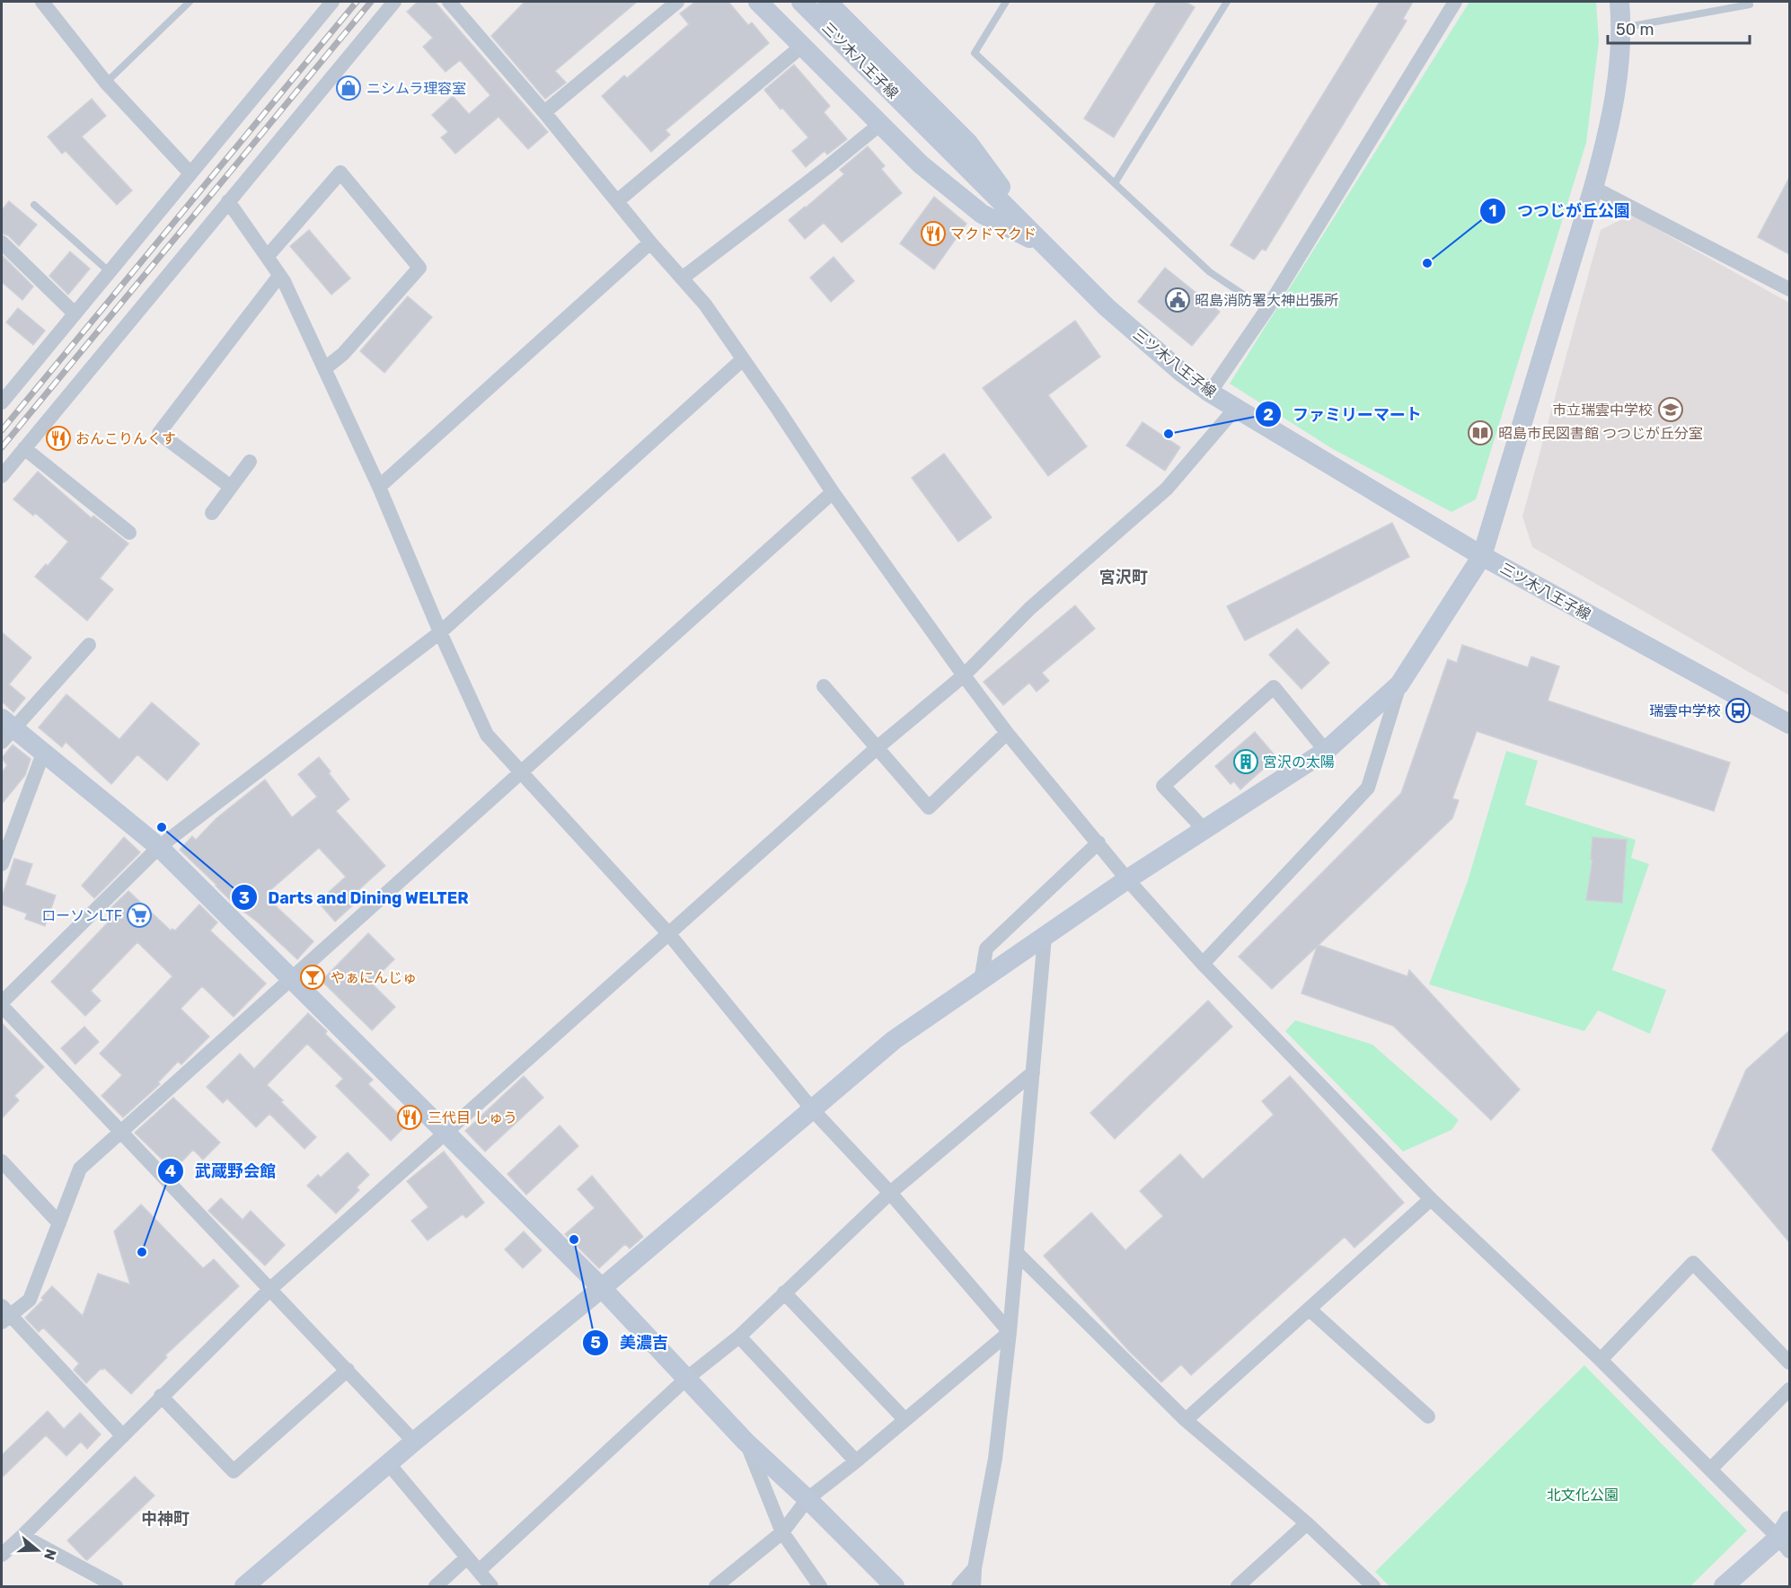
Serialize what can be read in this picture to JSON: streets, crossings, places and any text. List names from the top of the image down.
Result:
{
  "streets": {
    "street": ["三ツ木八王子線"]
  },
  "districts": ["宮沢町", "中神町"],
  "parks": ["北文化公園"],
  "places": {
    "shop": ["ニシムラ理容室"],
    "restaurant": ["マクドマクド", "おんこりんくす", "三代目 しゅう"],
    "other": [
      "つつじが丘公園",
      "ファミリーマート",
      "Darts and Dining WELTER",
      "美濃吉",
      "武蔵野会館"
    ],
    "public building": ["昭島消防署大神出張所"],
    "school or university": ["市立瑞雲中学校"],
    "library": ["昭島市民図書館 つつじが丘分室"],
    "bus stop": ["瑞雲中学校"],
    "building": ["宮沢の太陽"],
    "supermarket": ["ローソンLTF"],
    "bar": ["やぁにんじゅ"]
  },
  "scale_bar": "50 m",
  "north": "right"
}
